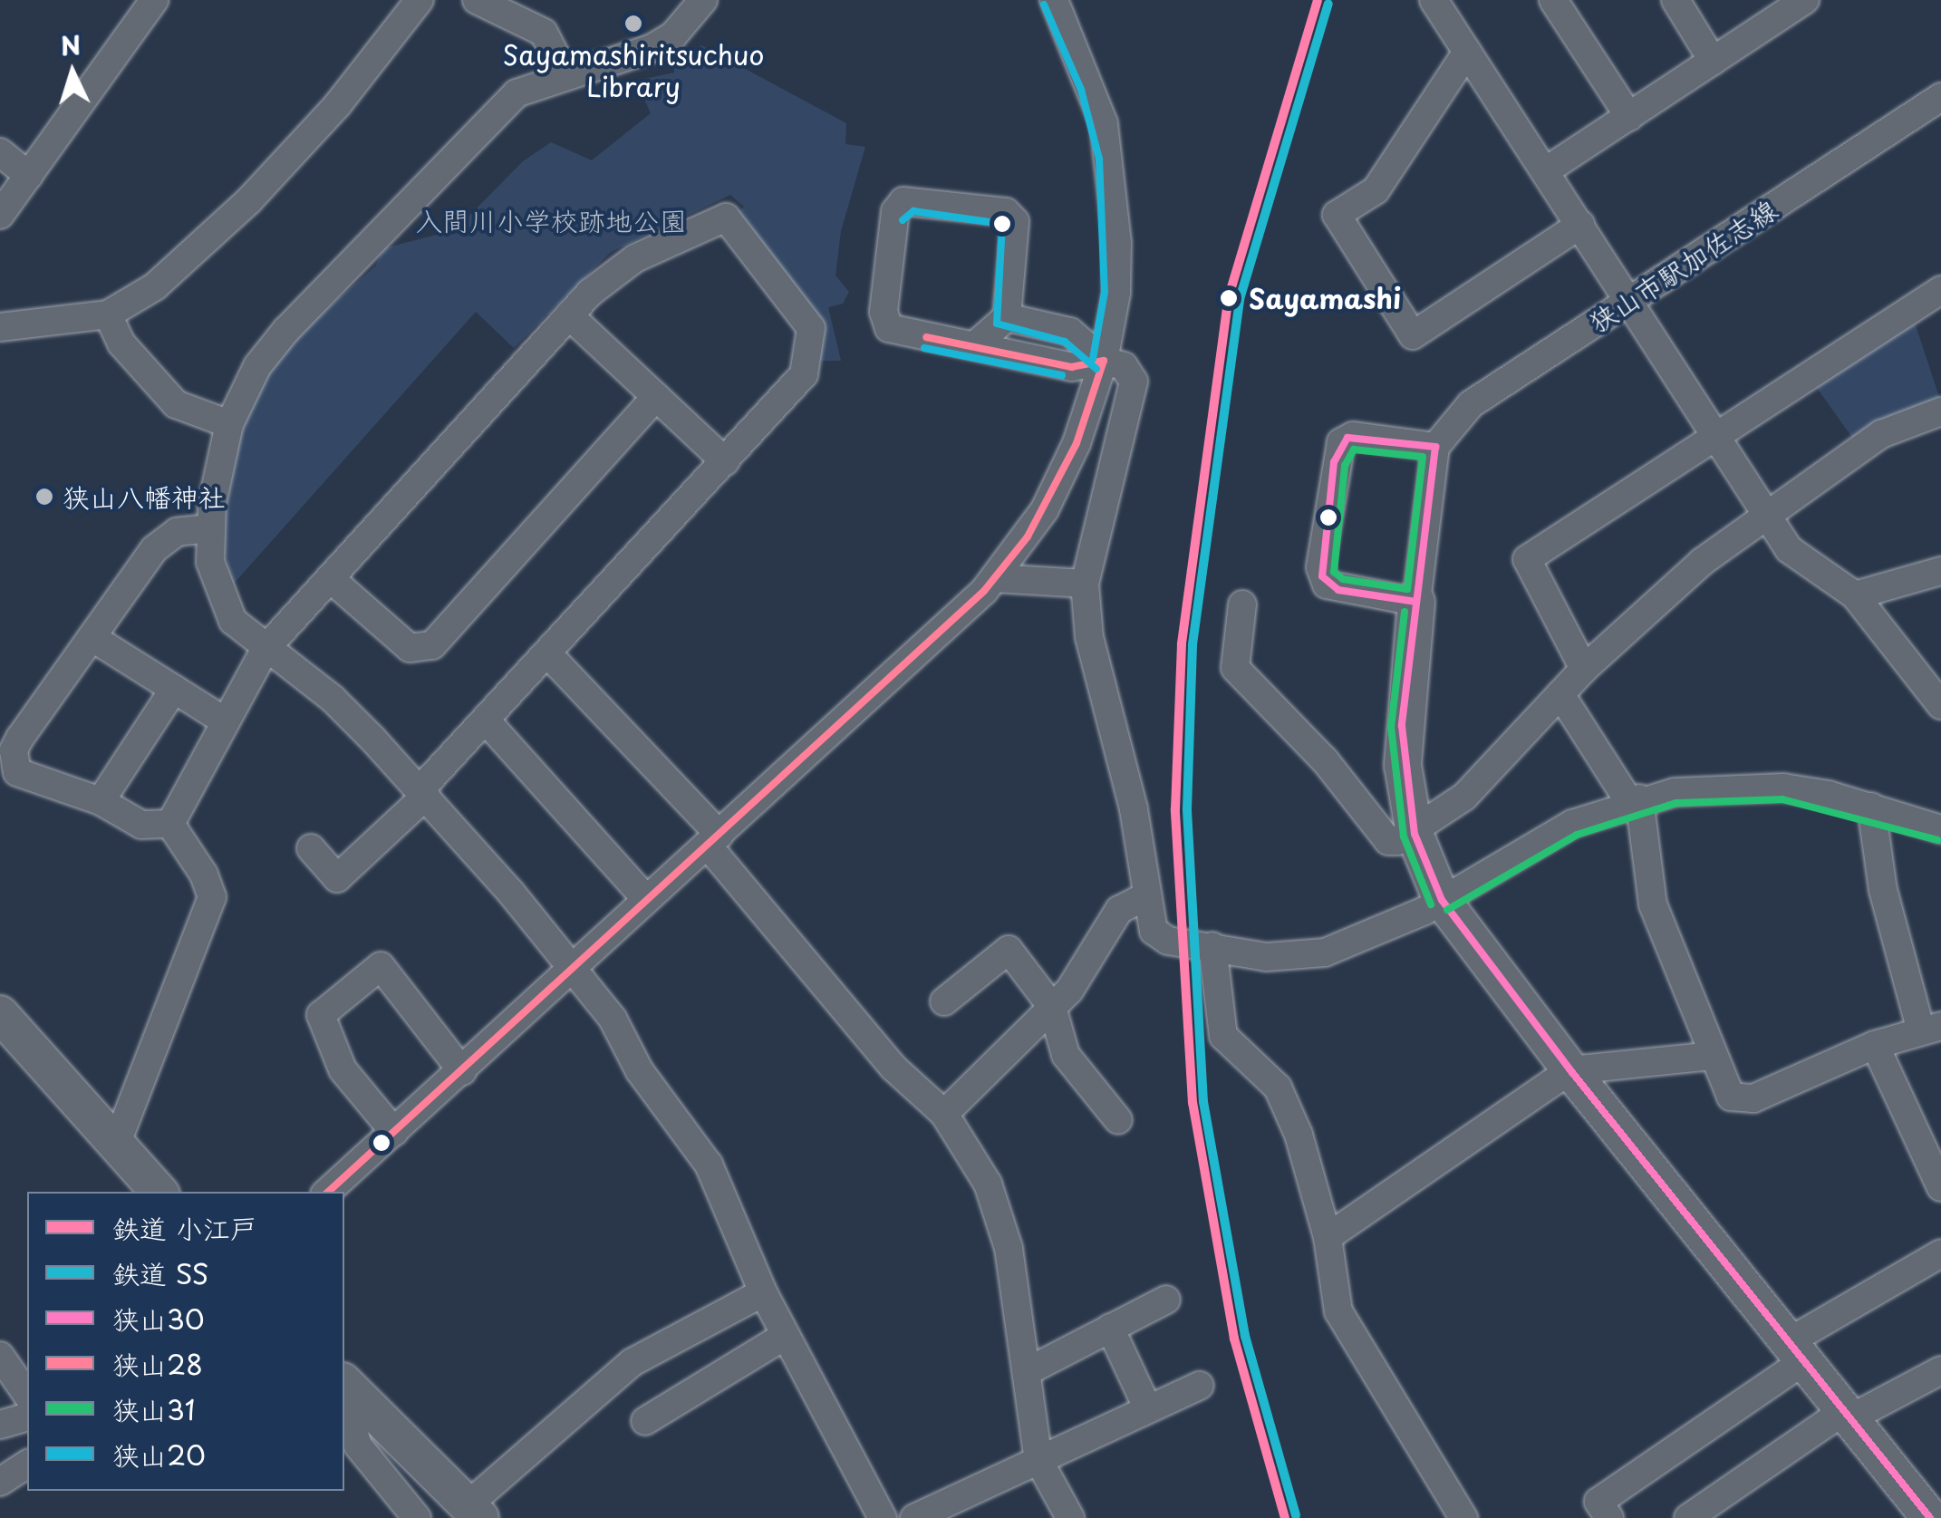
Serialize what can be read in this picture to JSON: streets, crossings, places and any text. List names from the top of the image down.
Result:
{
  "streets": {
    "street": ["狭山市駅加佐志線"]
  },
  "parks": ["入間川小学校跡地公園"],
  "places": ["Sayamashiritsuchuo Library", "Sayamashi", "狭山八幡神社"],
  "lines": [
    "rail line 小江戸",
    "rail line SS",
    "transit line 狭山20",
    "transit line 狭山28",
    "transit line 狭山30",
    "transit line 狭山31"
  ],
  "legend": [
    "鉄道 小江戸",
    "鉄道 SS",
    "狭山30",
    "狭山28",
    "狭山31",
    "狭山20"
  ],
  "north": "top"
}
